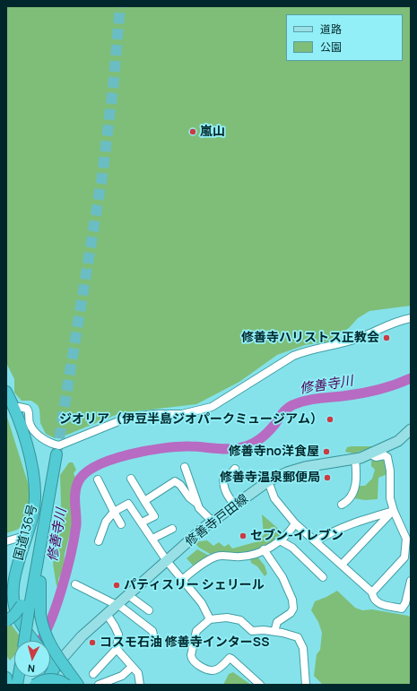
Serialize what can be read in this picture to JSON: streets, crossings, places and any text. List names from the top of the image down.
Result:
{
  "streets": {
    "highway": ["国道136号"],
    "main road": ["修善寺戸田線"]
  },
  "water": ["修善寺川"],
  "places": [
    "嵐山",
    "修善寺ハリストス正教会",
    "ジオリア（伊豆半島ジオパークミュージアム）",
    "修善寺no洋食屋",
    "修善寺温泉郵便局",
    "セブン-イレブン",
    "パティスリー シェリール",
    "コスモ石油 修善寺インターSS"
  ],
  "legend": ["道路", "公園"],
  "north": "bottom"
}
